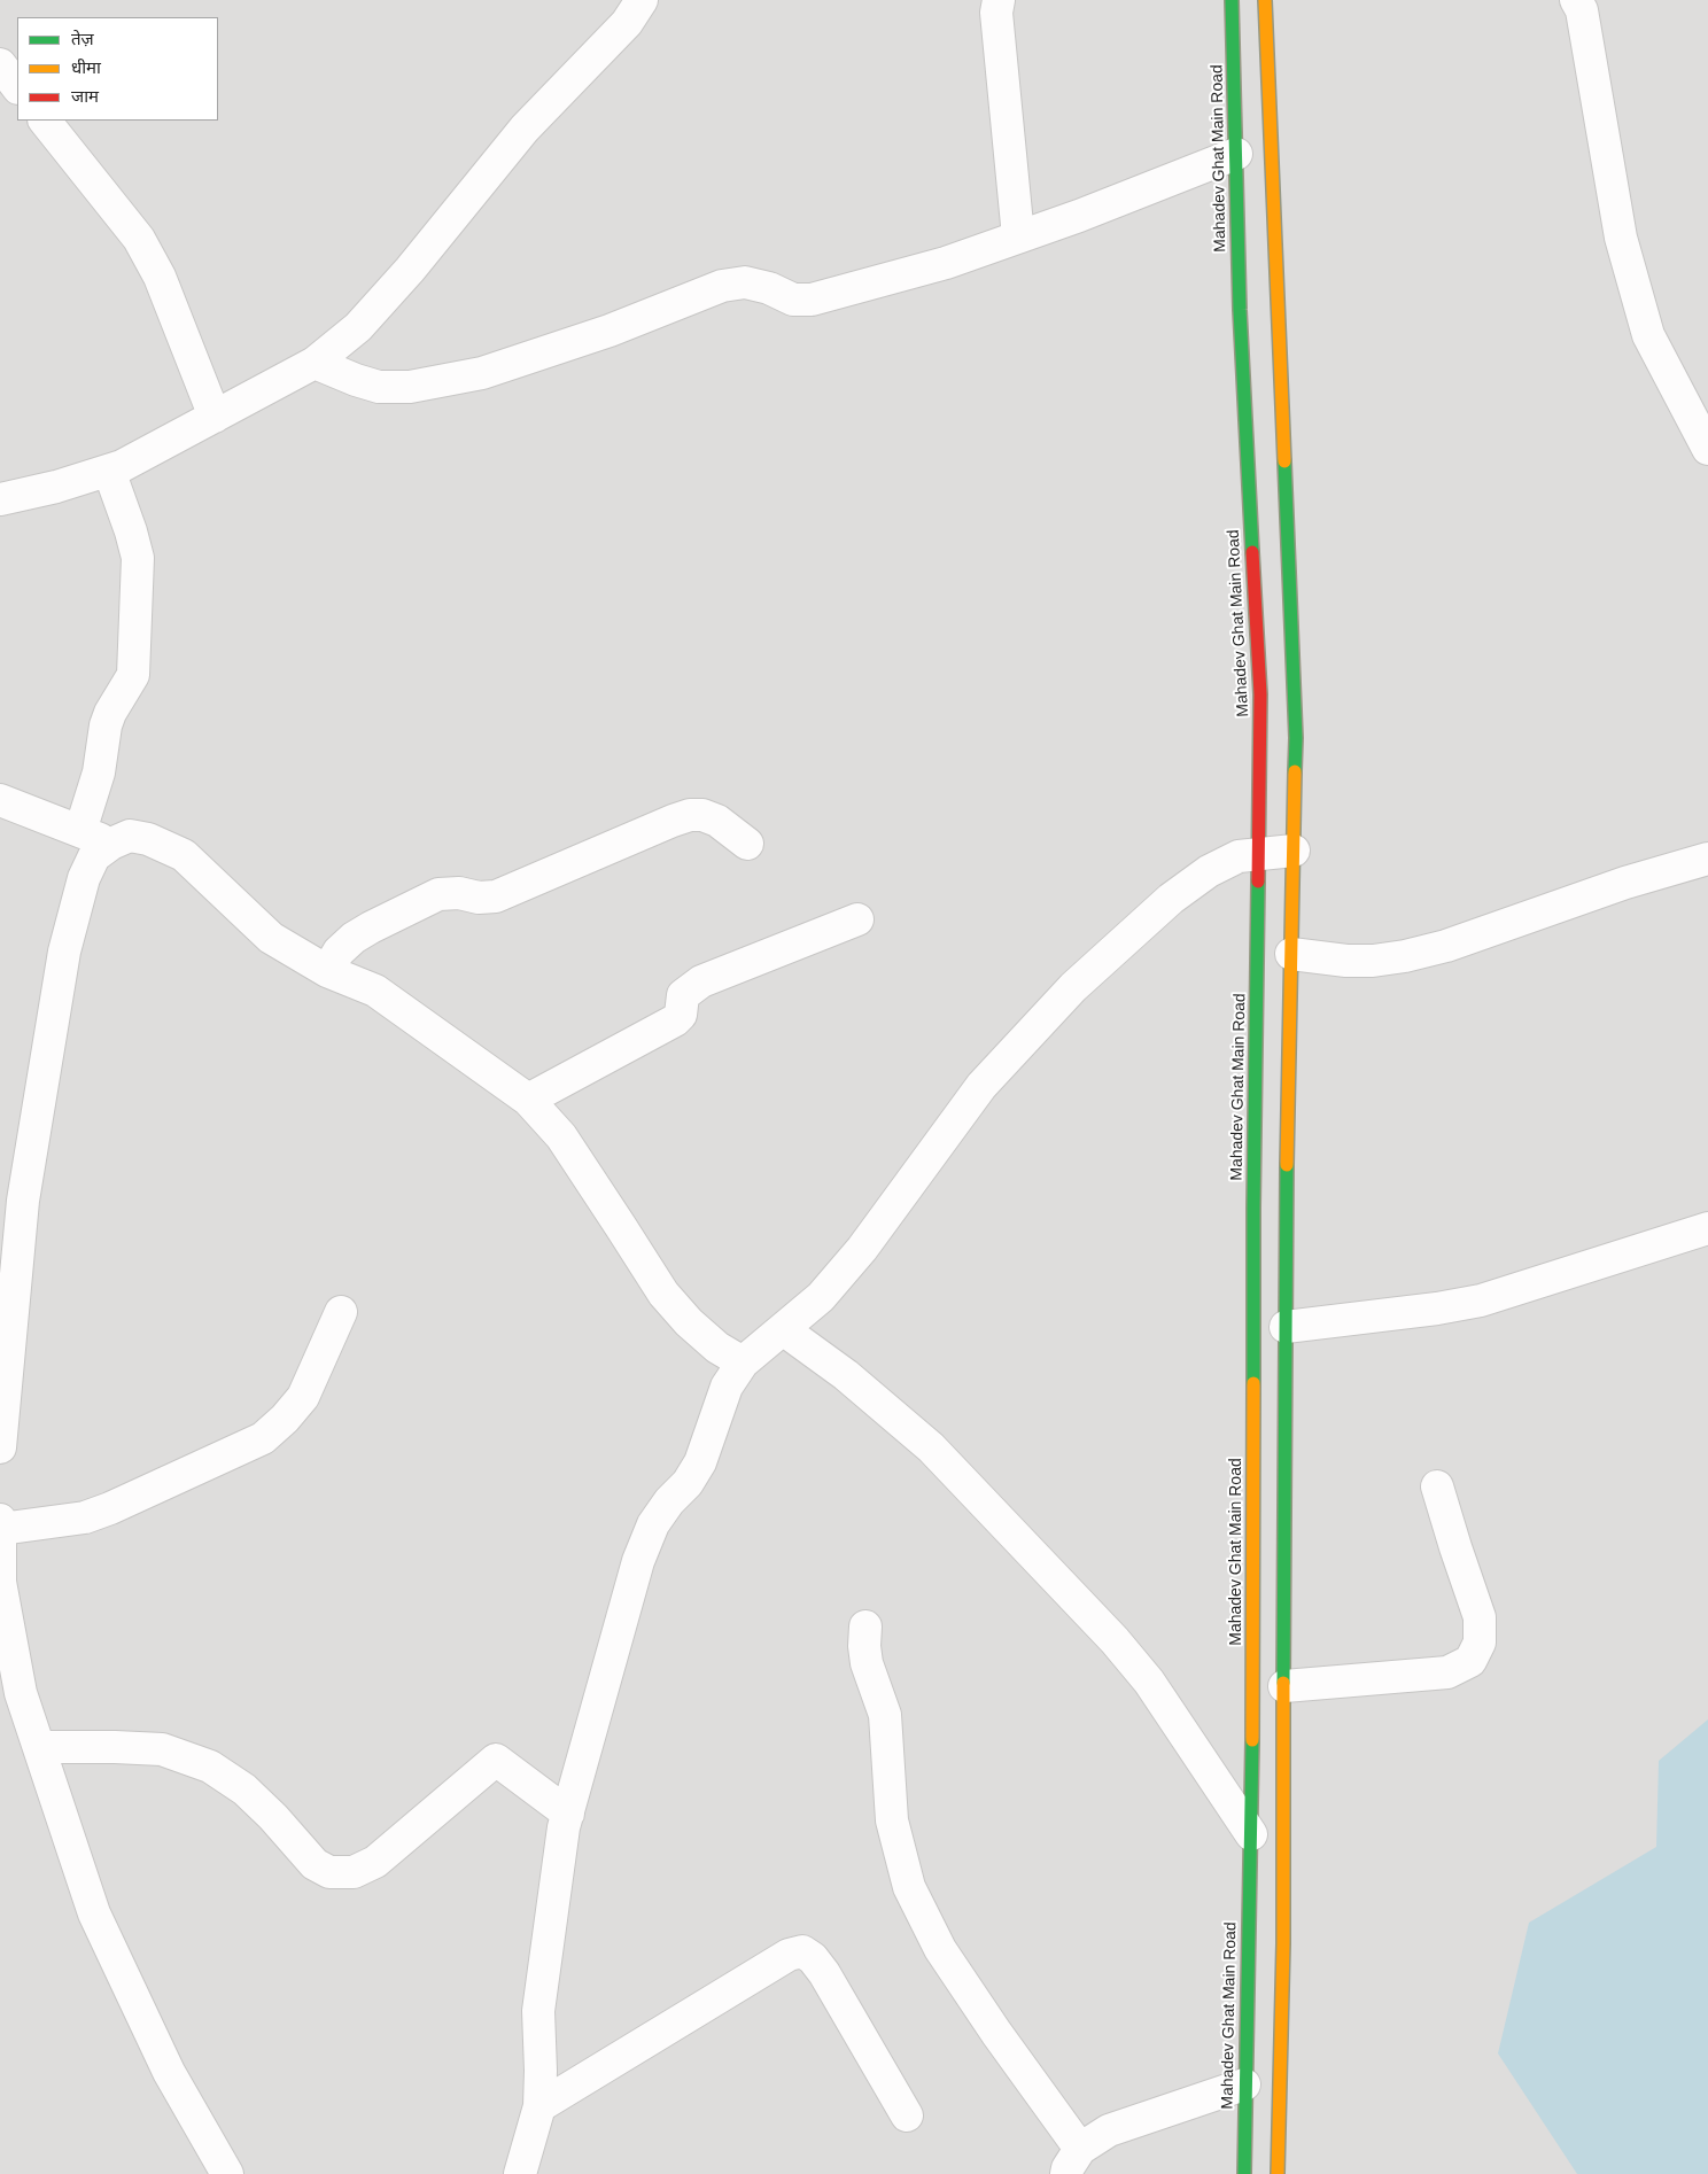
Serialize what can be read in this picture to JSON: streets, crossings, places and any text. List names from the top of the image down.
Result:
{
  "streets": {
    "street": ["Mahadev Ghat Main Road"]
  },
  "legend": ["तेज़", "धीमा", "जाम"]
}
